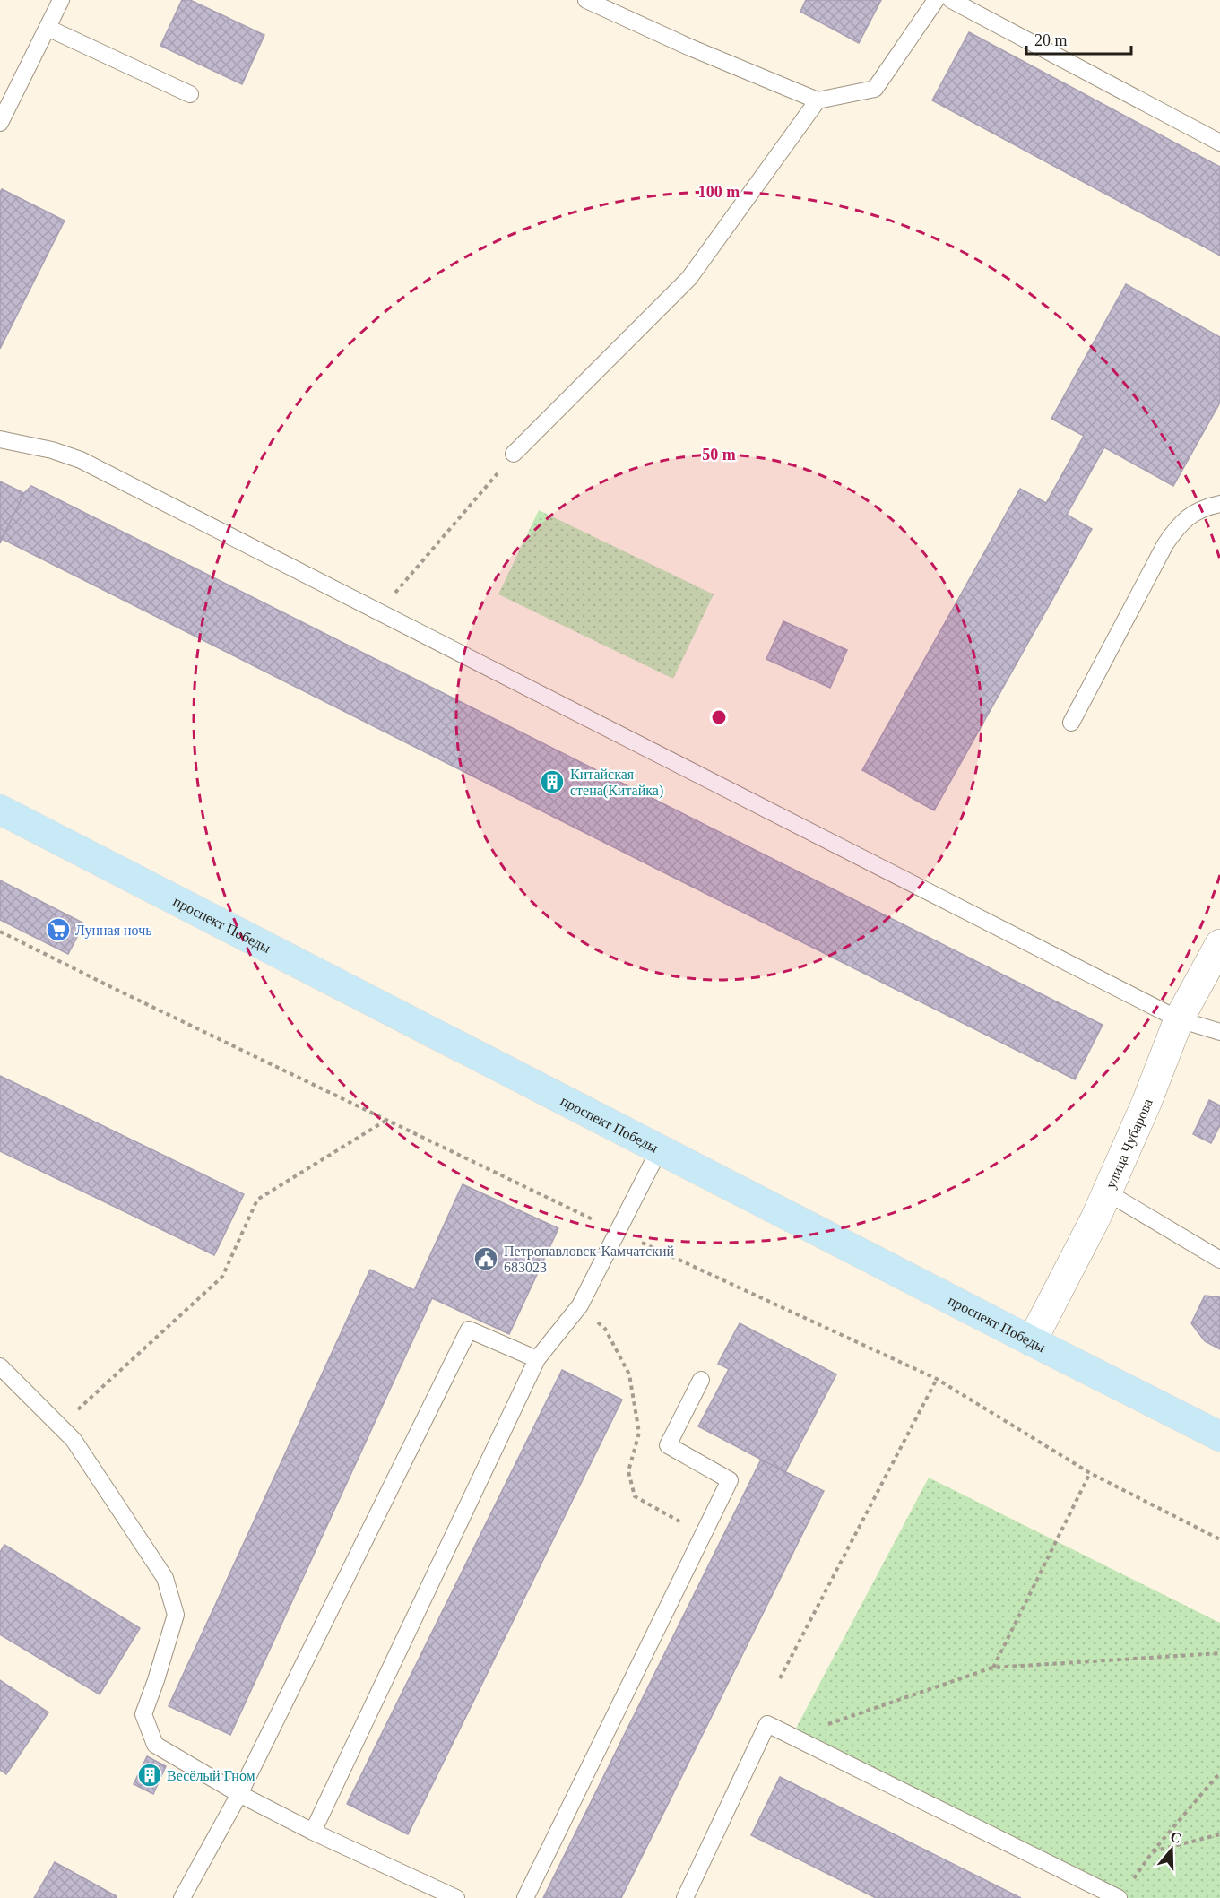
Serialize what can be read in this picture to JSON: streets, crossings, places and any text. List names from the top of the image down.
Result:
{
  "streets": {
    "main road": ["проспект Победы"],
    "street": ["улица Чубарова"]
  },
  "crossings": [
    ["проспект Победы", "улица Чубарова"]
  ],
  "places": {
    "building": ["Китайская стена(Китайка)", "Весёлый Гном"],
    "supermarket": ["Лунная ночь"],
    "public building": ["Петропавловск-Камчатский 683023"]
  },
  "scale_bar": "20 m",
  "north": "top",
  "rings": ["100 m", "50 m"]
}
